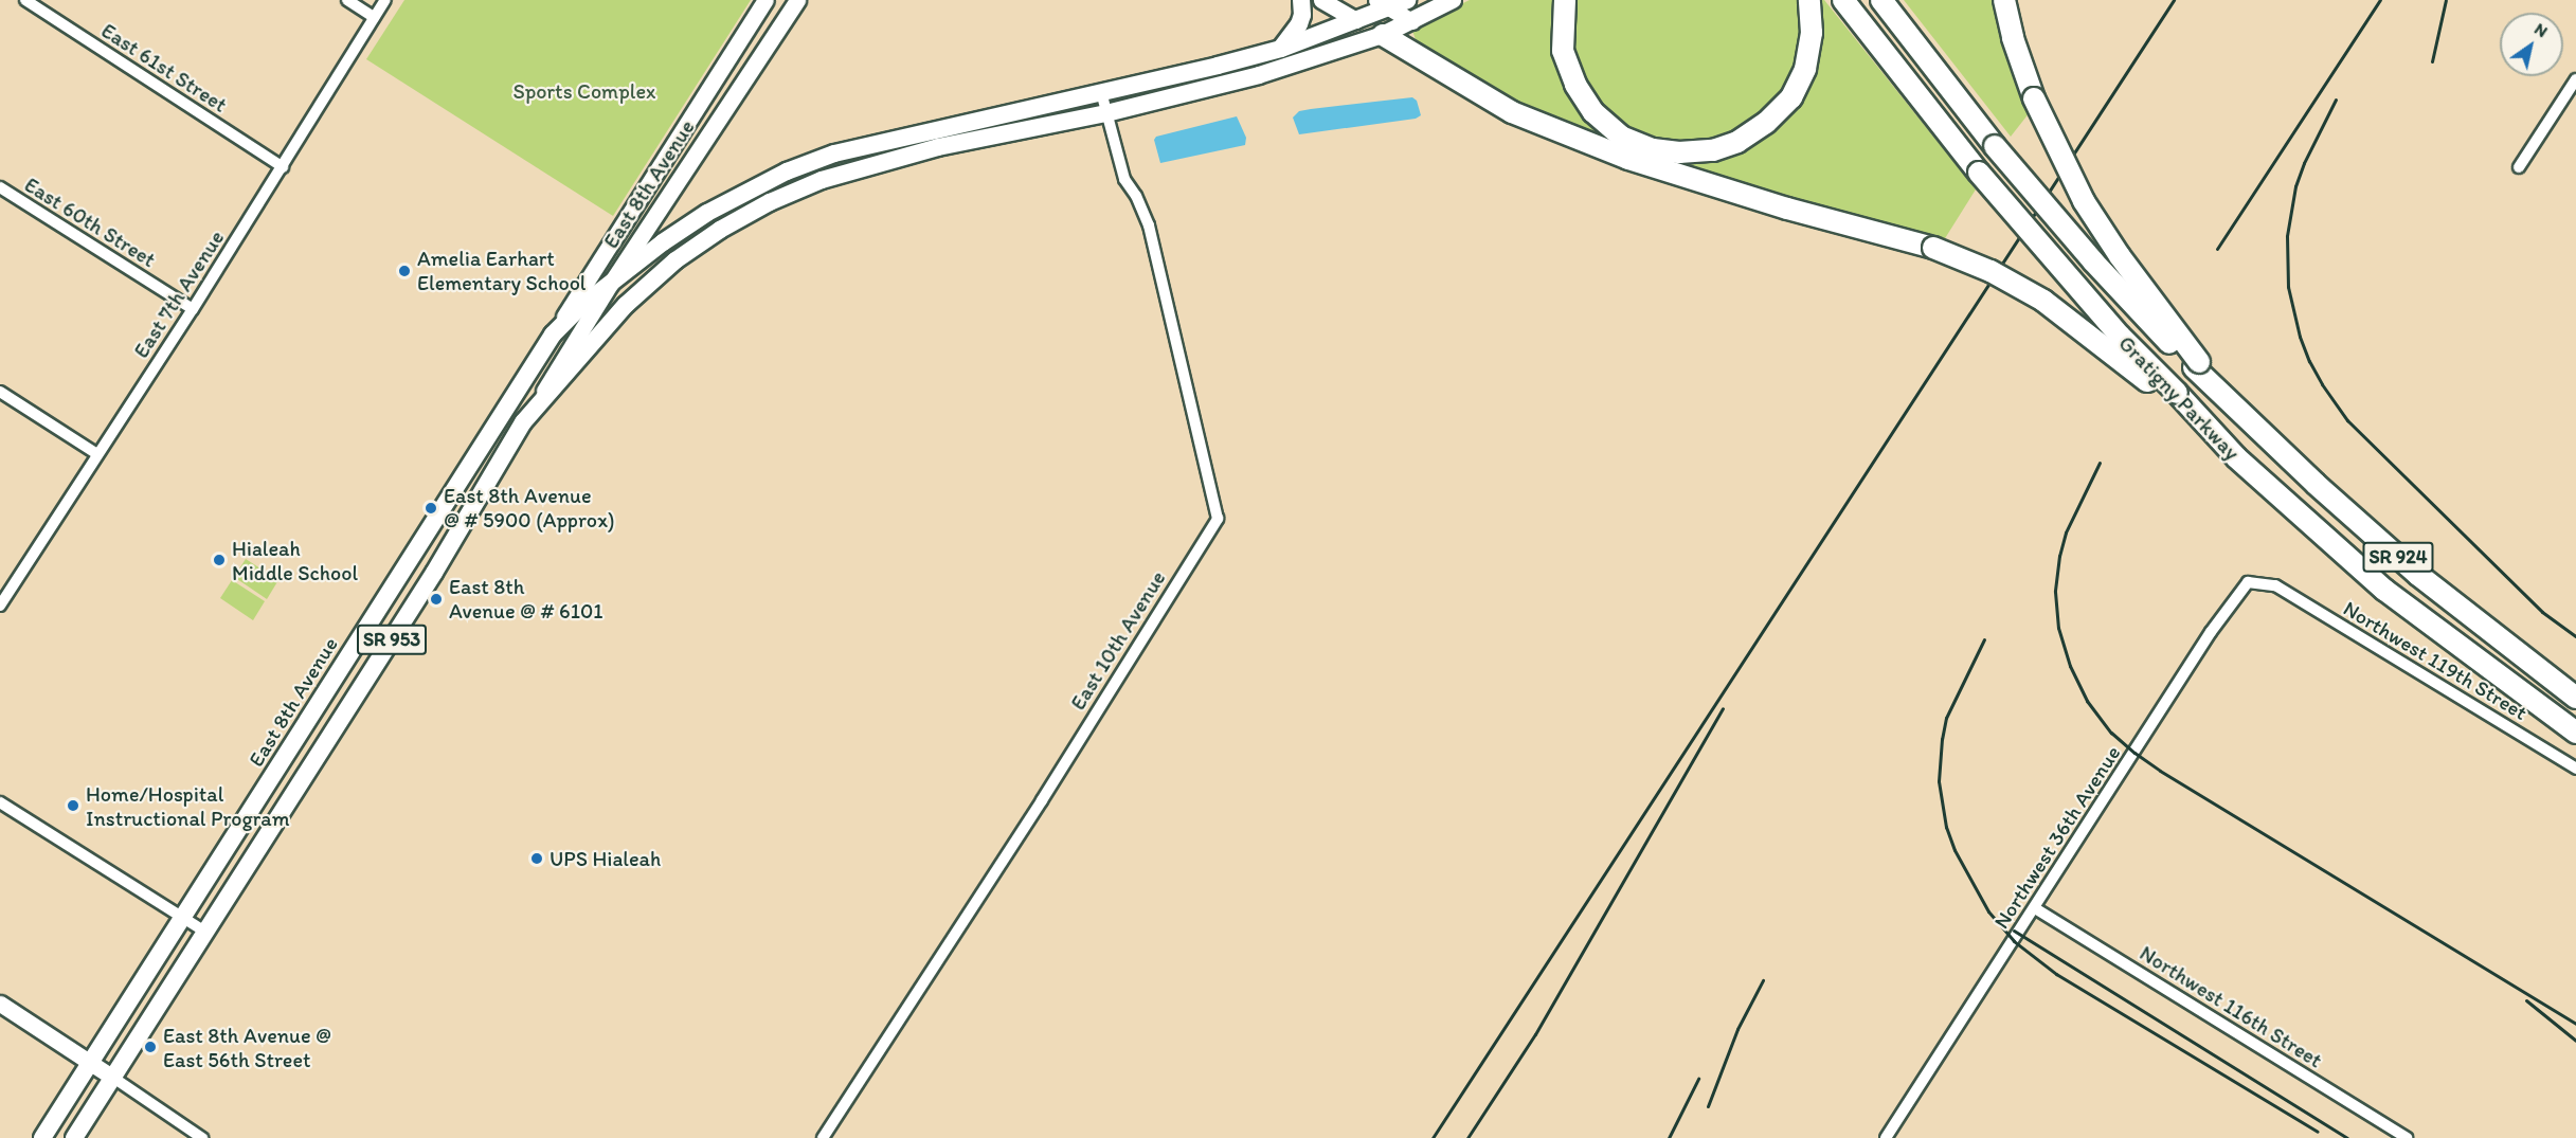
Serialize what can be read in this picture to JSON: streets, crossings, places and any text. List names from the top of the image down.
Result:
{
  "streets": {
    "highway": ["Gratigny Parkway", "SR 924"],
    "main road": ["East 8th Avenue", "SR 953"],
    "street": [
      "East 61st Street",
      "East 60th Street",
      "East 7th Avenue",
      "East 10th Avenue",
      "Northwest 119th Street",
      "Northwest 36th Avenue",
      "Northwest 116th Street"
    ]
  },
  "crossings": [
    ["East 61st Street", "East 7th Avenue"],
    ["East 60th Street", "East 7th Avenue"],
    ["Northwest 119th Street", "Northwest 36th Avenue"],
    ["Northwest 36th Avenue", "Northwest 116th Street"]
  ],
  "parks": ["Sports Complex"],
  "places": [
    "Amelia Earhart Elementary School",
    "East 8th Avenue @ # 5900 (Approx)",
    "Hialeah Middle School",
    "East 8th Avenue @ # 6101",
    "Home/Hospital Instructional Program",
    "UPS Hialeah",
    "East 8th Avenue @ East 56th Street"
  ],
  "north": "top right"
}
